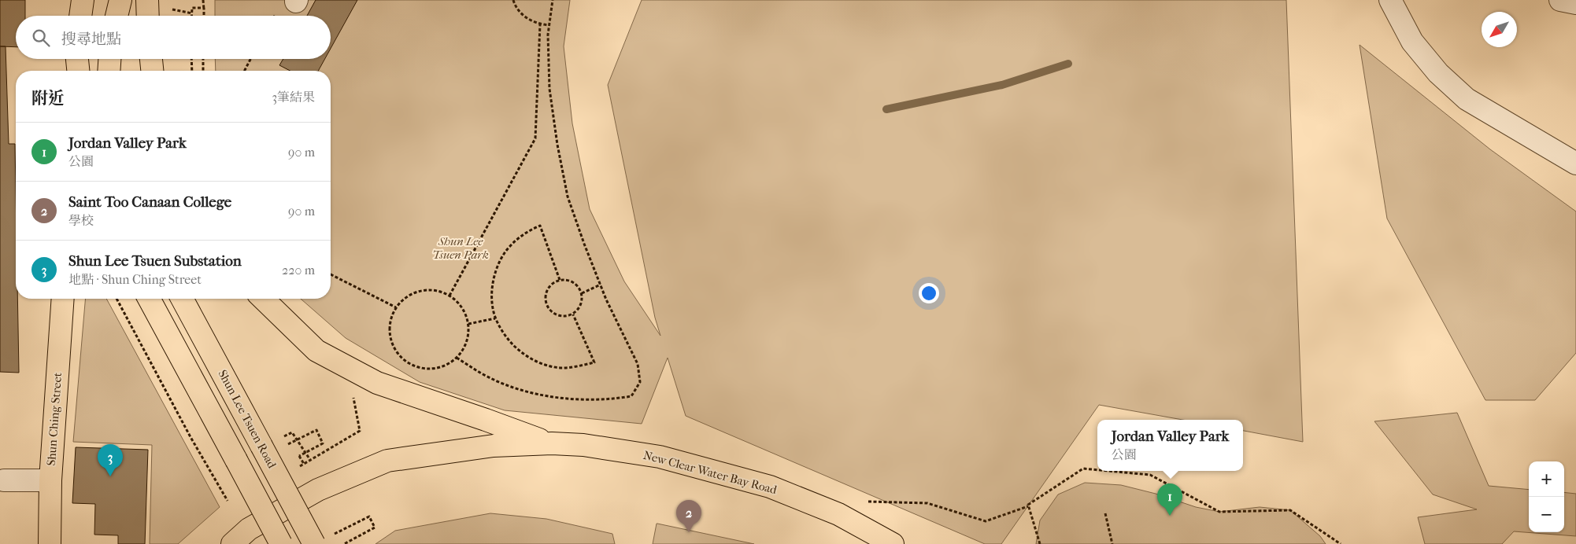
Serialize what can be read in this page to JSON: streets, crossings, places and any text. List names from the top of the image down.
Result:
{
  "streets": {
    "main road": ["Shun Ching Street", "Shun Lee Tsuen Road", "New Clear Water Bay Road"]
  },
  "parks": ["Shun Lee Tsuen Park"],
  "north": "bottom left",
  "page": {
    "search": "搜尋地點",
    "heading": ["附近", "3筆結果"],
    "list": [
      {
        "mark": "1",
        "name": "Jordan Valley Park",
        "note": "公園",
        "value": "90 m"
      },
      {
        "mark": "2",
        "name": "Saint Too Canaan College",
        "note": "學校",
        "value": "90 m"
      },
      {
        "mark": "3",
        "name": "Shun Lee Tsuen Substation",
        "note": "地點 · Shun Ching Street",
        "value": "220 m"
      }
    ],
    "popup": ["Jordan Valley Park", "公園"],
    "pins": ["3", "1", "2"],
    "map_buttons": ["+", "−"]
  }
}
